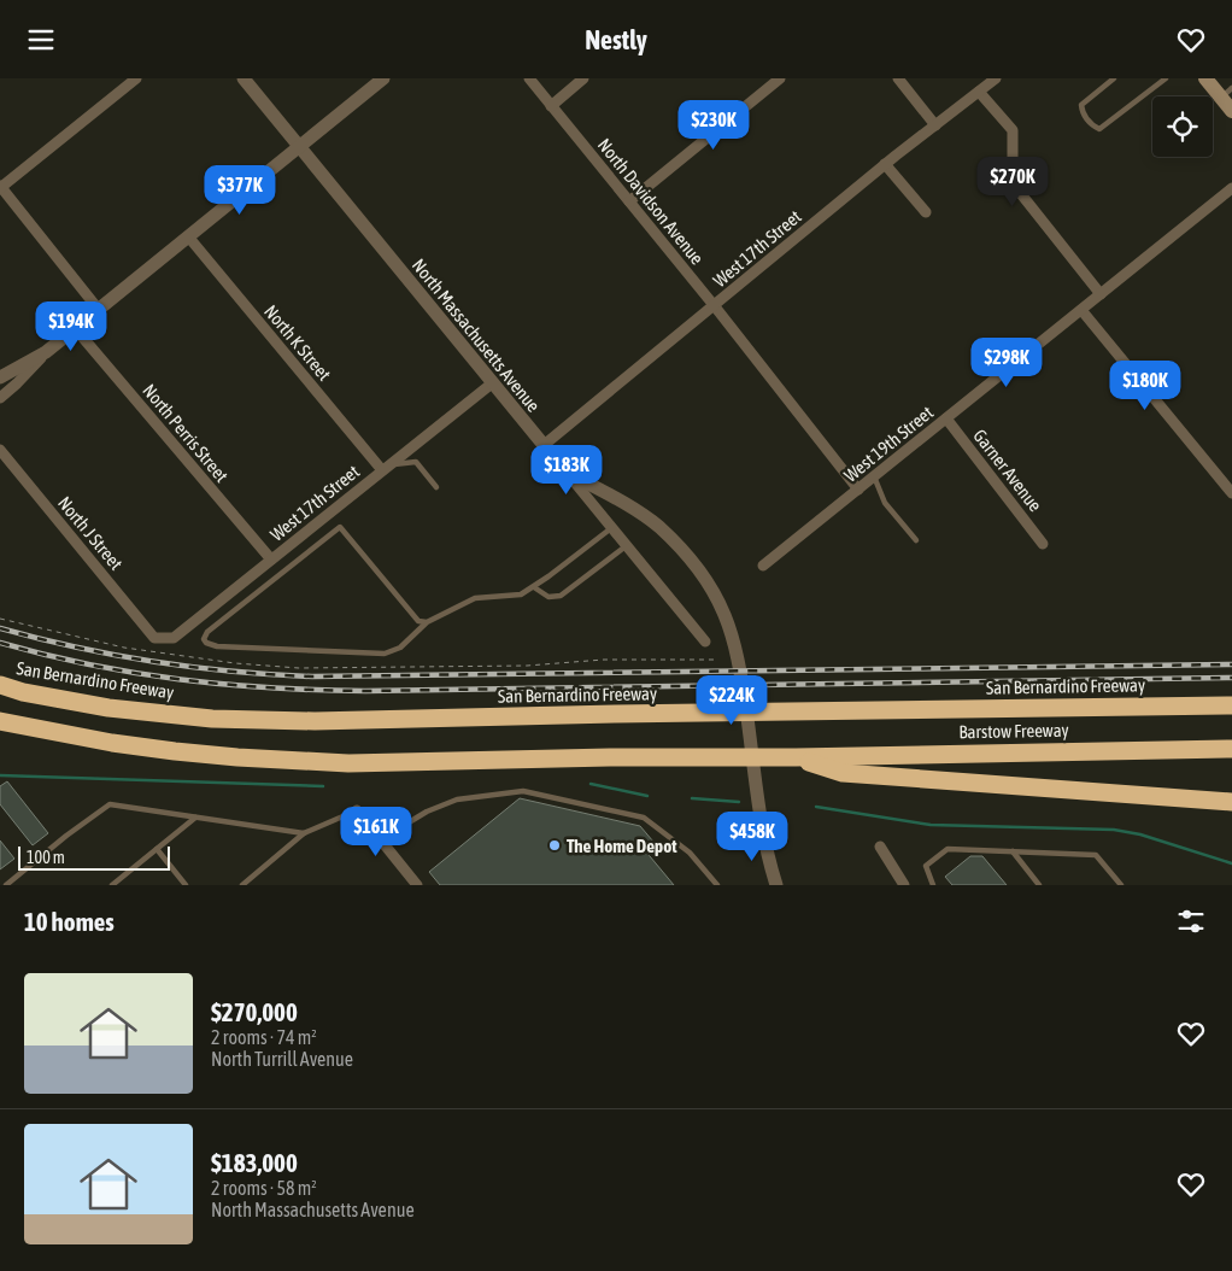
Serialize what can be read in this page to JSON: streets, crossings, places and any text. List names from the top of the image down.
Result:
{
  "streets": {
    "highway": ["San Bernardino Freeway", "Barstow Freeway"],
    "street": [
      "North Davidson Avenue",
      "West 17th Street",
      "North Massachusetts Avenue",
      "North K Street",
      "North Perris Street",
      "West 19th Street",
      "Garner Avenue",
      "North J Street"
    ]
  },
  "crossings": [
    ["North Davidson Avenue", "West 17th Street"],
    ["North Davidson Avenue", "West 19th Street"],
    ["West 17th Street", "North Massachusetts Avenue"],
    ["West 17th Street", "North K Street"],
    ["West 17th Street", "North Perris Street"],
    ["West 17th Street", "North J Street"],
    ["West 19th Street", "Garner Avenue"]
  ],
  "places": ["The Home Depot"],
  "scale_bar": "100 m",
  "page": {
    "header": "Nestly",
    "price": [
      "$230K",
      "$270K",
      "$377K",
      "$194K",
      "$298K",
      "$180K",
      "$183K",
      "$224K",
      "$161K",
      "$458K"
    ],
    "scale": "100 m",
    "heading": "10 homes",
    "list": [
      {
        "name": "$270,000",
        "note": "2 rooms · 74 m² · North Turrill Avenue"
      },
      {
        "name": "$183,000",
        "note": "2 rooms · 58 m² · North Massachusetts Avenue"
      }
    ]
  }
}
